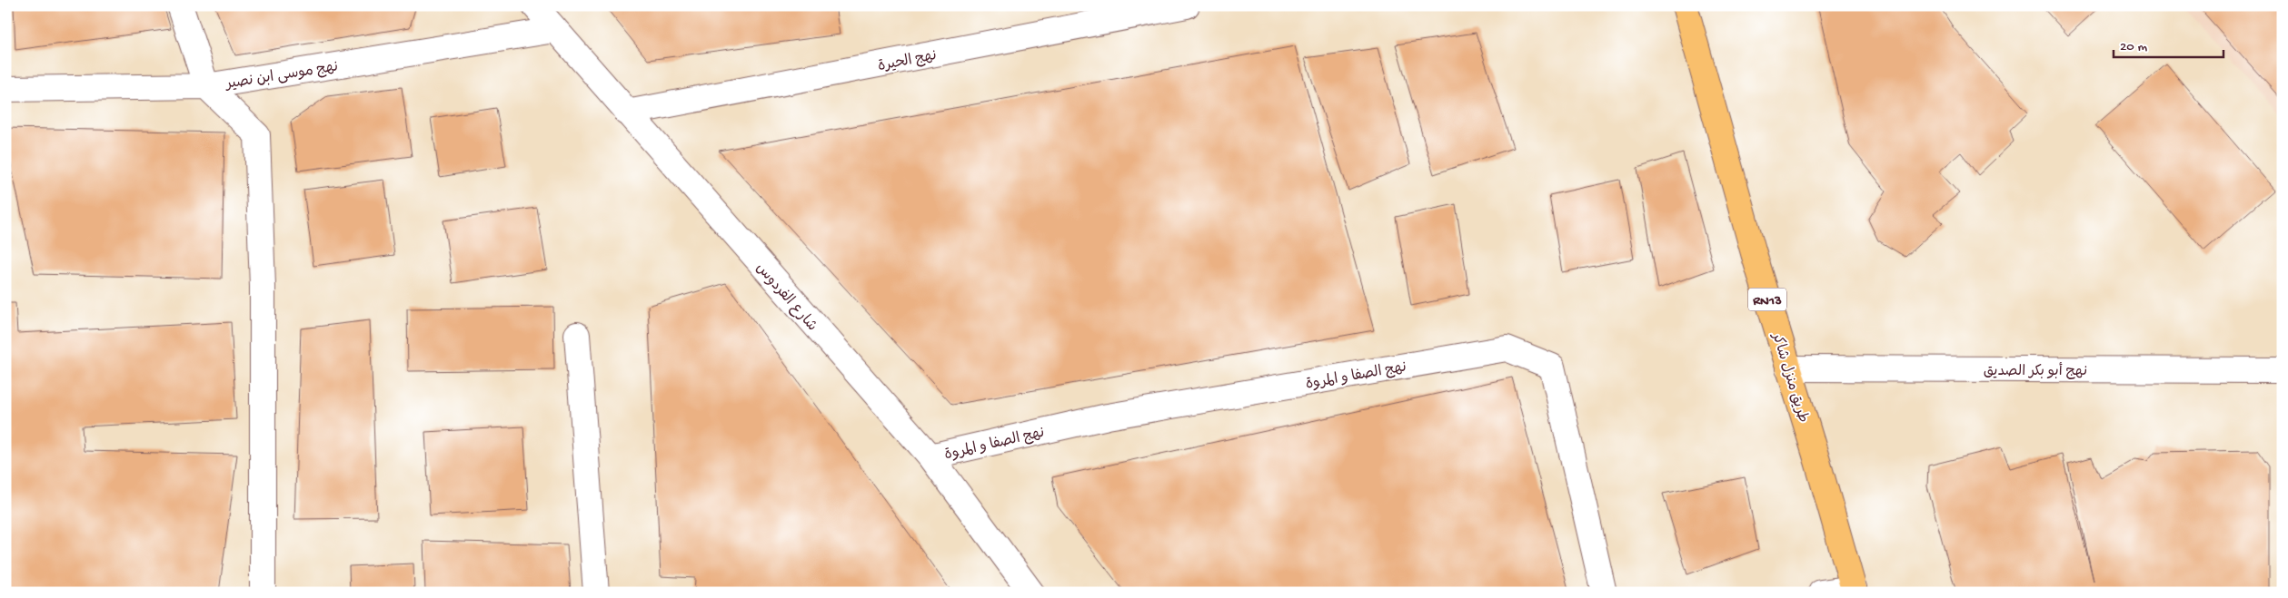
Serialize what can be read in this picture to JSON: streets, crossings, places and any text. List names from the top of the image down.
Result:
{
  "streets": {
    "main road": ["RN13", "طريق منزل شاكر"],
    "street": [
      "نهج الحيرة",
      "نهج موسى ابن نصير",
      "شارع الفردوس",
      "نهج أبو بكر الصديق",
      "نهج الصفا و المروة"
    ]
  },
  "crossings": [
    ["نهج الحيرة", "شارع الفردوس"],
    ["نهج موسى ابن نصير", "شارع الفردوس"],
    ["شارع الفردوس", "نهج الصفا و المروة"],
    ["نهج أبو بكر الصديق", "طريق منزل شاكر"]
  ],
  "scale_bar": "20 m"
}
